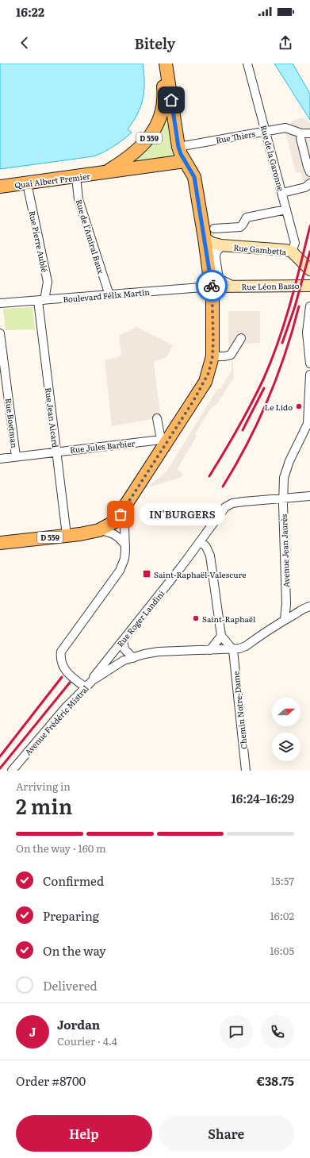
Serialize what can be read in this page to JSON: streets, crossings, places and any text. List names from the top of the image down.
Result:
{
  "streets": {
    "main road": [
      "D 559",
      "Quai Albert Premier",
      "Rue Gambetta",
      "Rue Léon Basso"
    ],
    "street": [
      "Rue Thiers",
      "Rue de la Garonne",
      "Rue de l'Amiral Baux",
      "Rue Pierre Aublé",
      "Boulevard Félix Martin",
      "Rue Jean Aicard",
      "Rue Boetman",
      "Rue Jules Barbier",
      "Avenue Jean Jaurès",
      "Rue Roger Landini",
      "Chemin Notre-Dame",
      "Avenue Frédéric Mistral"
    ]
  },
  "crossings": [
    ["Rue Thiers", "D 559"],
    ["Rue Thiers", "Rue de la Garonne"],
    ["D 559", "Quai Albert Premier"],
    ["D 559", "Rue Gambetta"],
    ["D 559", "Rue Léon Basso"],
    ["D 559", "Boulevard Félix Martin"],
    ["D 559", "Rue Jean Aicard"],
    ["D 559", "Rue Jules Barbier"],
    ["Rue de la Garonne", "Rue Gambetta"],
    ["Quai Albert Premier", "Rue de l'Amiral Baux"],
    ["Quai Albert Premier", "Rue Pierre Aublé"],
    ["Rue de l'Amiral Baux", "Boulevard Félix Martin"],
    ["Rue Pierre Aublé", "Boulevard Félix Martin"],
    ["Rue Pierre Aublé", "Rue Jean Aicard"],
    ["Rue Léon Basso", "Boulevard Félix Martin"],
    ["Boulevard Félix Martin", "Rue Jean Aicard"],
    ["Rue Jean Aicard", "Rue Jules Barbier"],
    ["Rue Boetman", "Rue Jules Barbier"],
    ["Avenue Jean Jaurès", "Rue Roger Landini"],
    ["Avenue Jean Jaurès", "Avenue Frédéric Mistral"],
    ["Rue Roger Landini", "Avenue Frédéric Mistral"],
    ["Chemin Notre-Dame", "Avenue Frédéric Mistral"]
  ],
  "places": {
    "other": ["Le Lido", "IN'BURGERS", "Saint-Raphaël"],
    "transit": ["Saint-Raphaël-Valescure"]
  },
  "north": "right",
  "page": {
    "status": "16:22",
    "header": "Bitely",
    "bubble": "IN'BURGERS",
    "heading": ["2 min", "Arriving in", "16:24–16:29"],
    "panel": [
      "Jordan",
      "Courier · 4.4",
      "Order #8700",
      "€38.75"
    ],
    "bar": "On the way · 160 m",
    "list": [
      ["Confirmed", "15:57"],
      ["Preparing", "16:02"],
      ["On the way", "16:05"],
      "Delivered"
    ],
    "round": "J",
    "buttons": ["Help", "Share"]
  }
}
